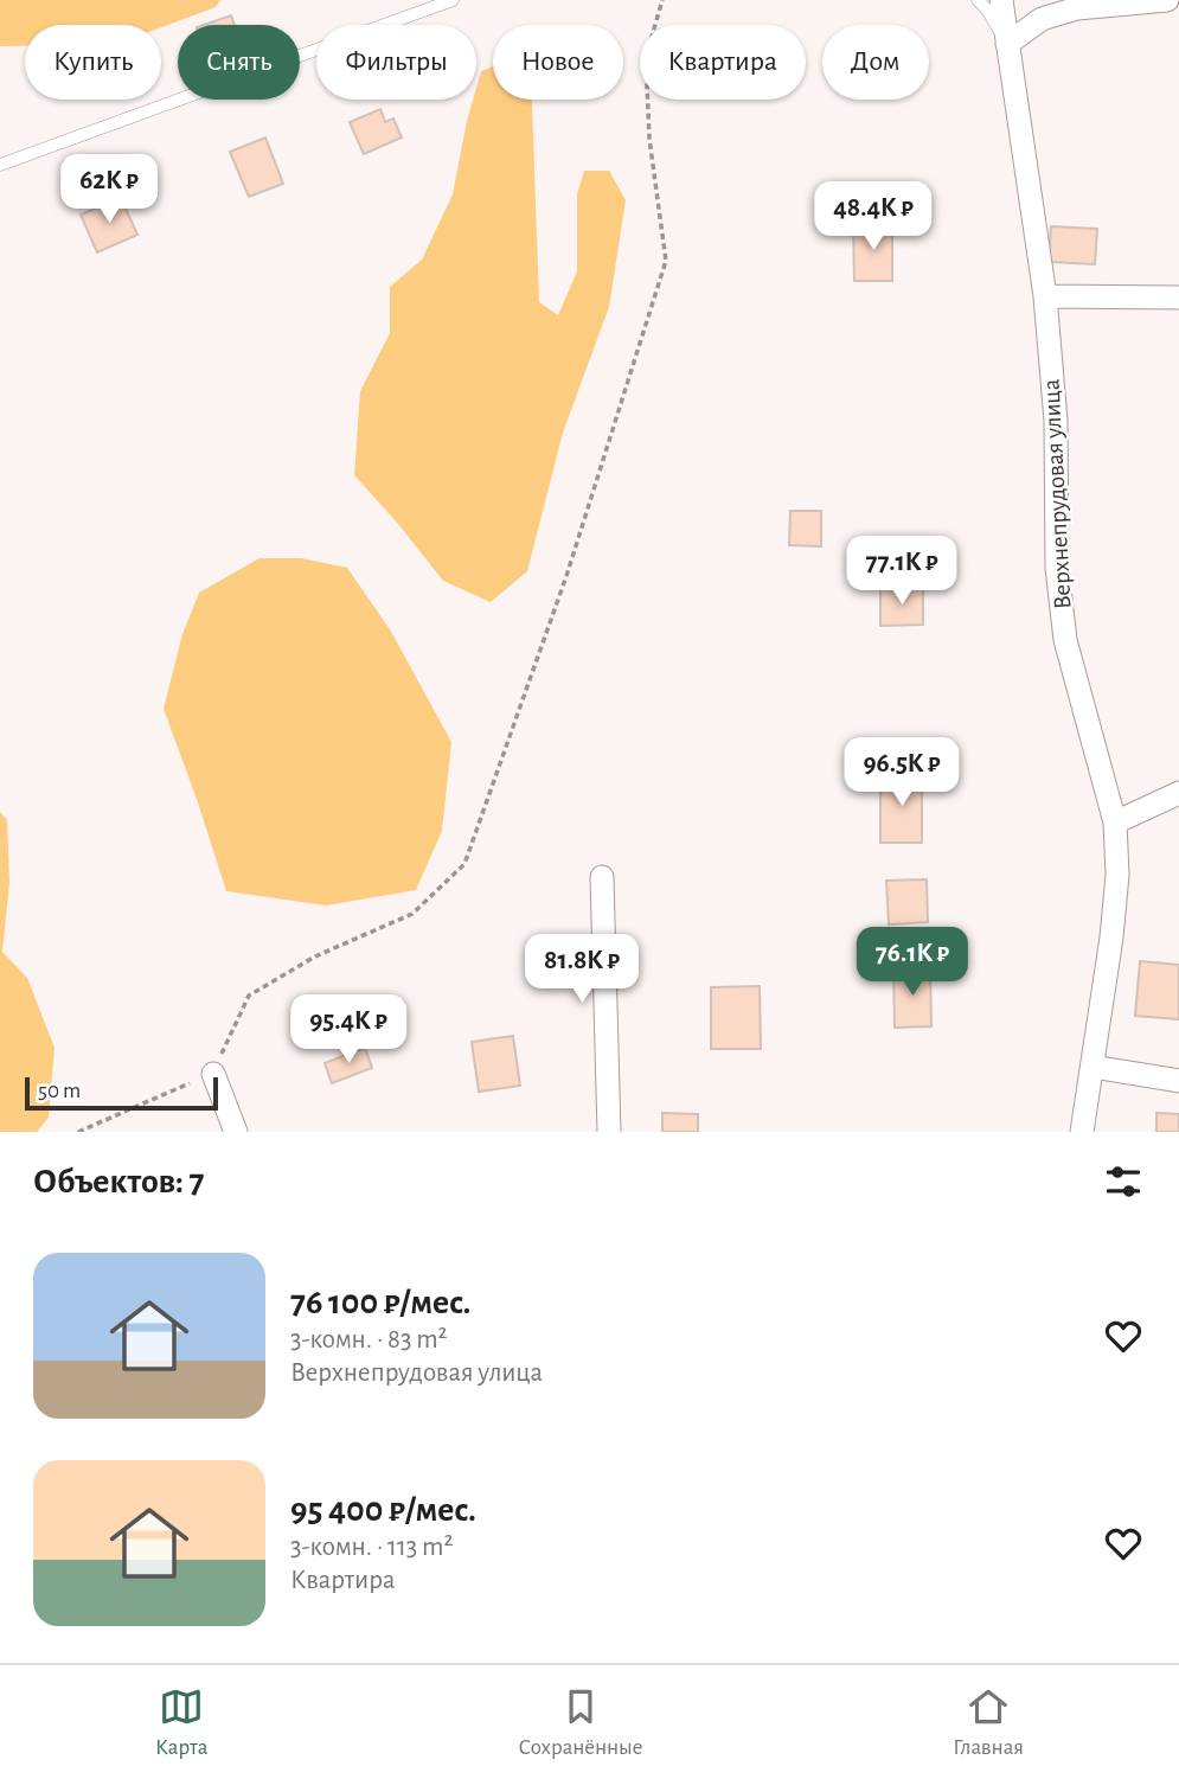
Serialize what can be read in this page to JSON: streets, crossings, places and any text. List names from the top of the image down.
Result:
{
  "streets": {
    "street": ["Верхнепрудовая улица"]
  },
  "scale_bar": "50 m",
  "page": {
    "chip": [
      "Купить",
      "Снять",
      "Фильтры",
      "Новое",
      "Квартира",
      "Дом"
    ],
    "price": [
      "62K ₽",
      "48.4K ₽",
      "77.1K ₽",
      "96.5K ₽",
      "76.1K ₽",
      "81.8K ₽",
      "95.4K ₽"
    ],
    "scale": "50 m",
    "heading": "Объектов: 7",
    "list": [
      {
        "name": "76 100 ₽/мес.",
        "note": "3-комн. · 83 m² · Верхнепрудовая улица"
      },
      {
        "name": "95 400 ₽/мес.",
        "note": "3-комн. · 113 m² · Квартира"
      }
    ],
    "tabs": ["Карта", "Сохранённые", "Главная"]
  }
}
